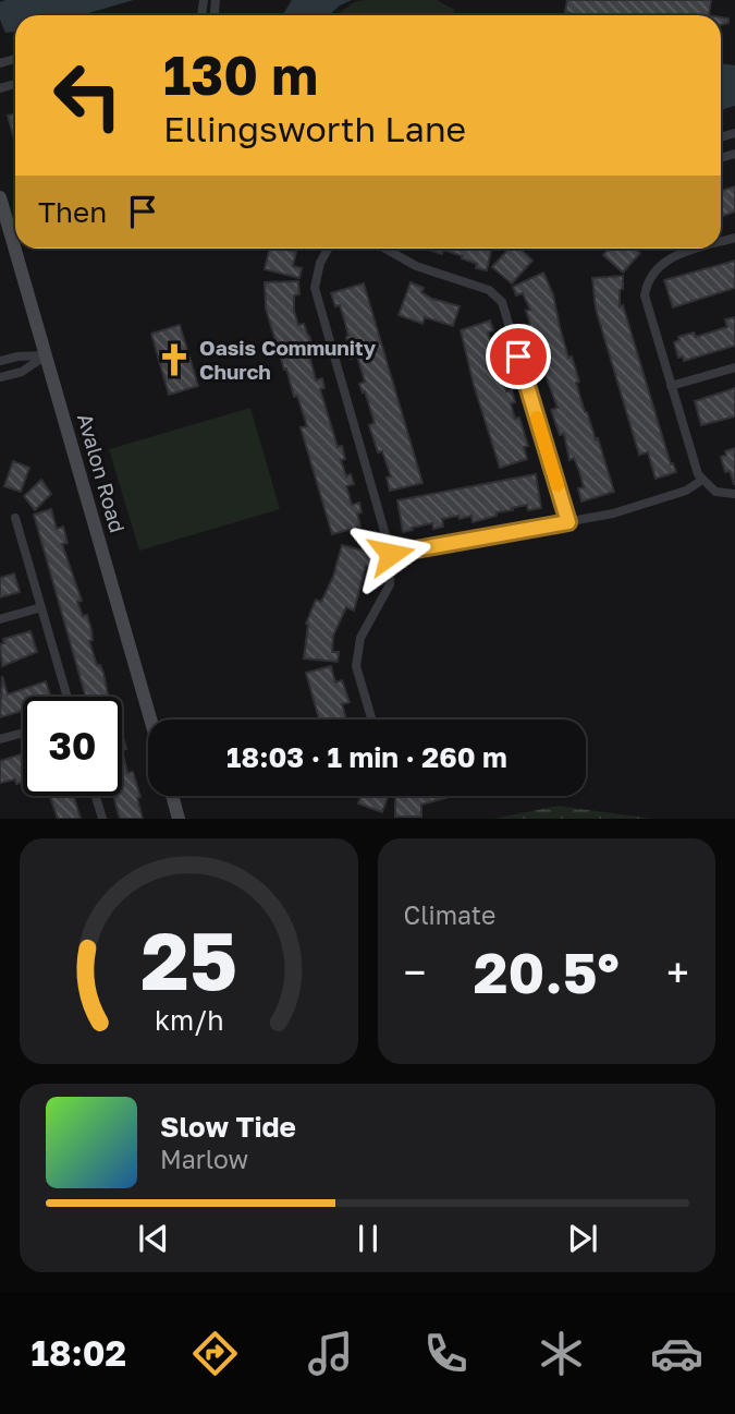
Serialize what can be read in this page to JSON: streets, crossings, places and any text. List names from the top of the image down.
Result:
{
  "streets": {
    "main road": ["Avalon Road"]
  },
  "places": {
    "church": ["Oasis Community Church"]
  },
  "page": {
    "turn": ["130 m", "Ellingsworth Lane"],
    "then": "Then",
    "limit": "30",
    "trip": "18:03 · 1 min · 260 m",
    "tile": "Climate",
    "heat": ["−", "20.5°", "+"],
    "song": ["Slow Tide", "Marlow"],
    "tabs": "18:02",
    "gauge": ["25", "km/h"]
  }
}
